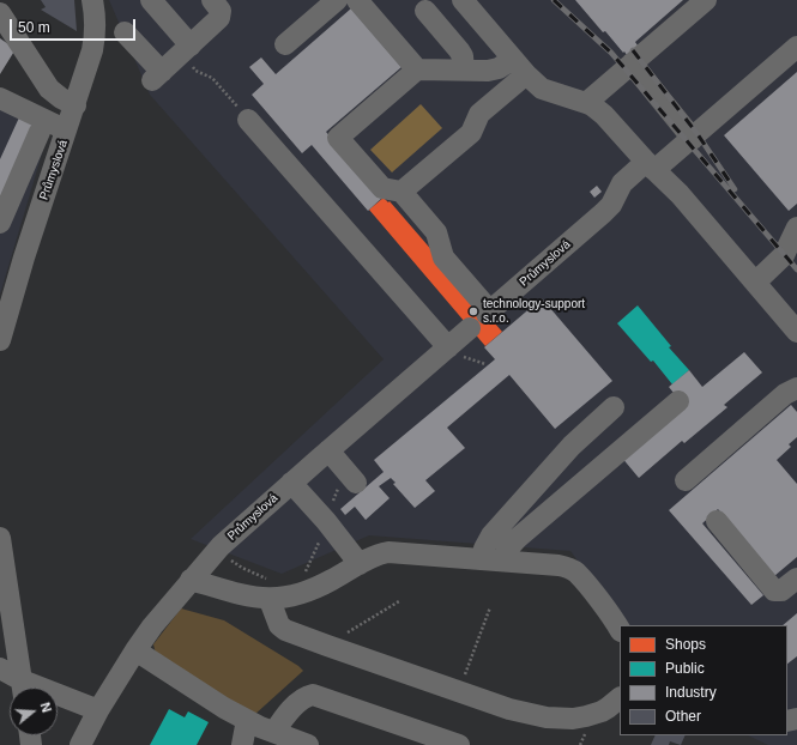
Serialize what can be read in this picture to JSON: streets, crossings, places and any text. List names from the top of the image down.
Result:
{
  "streets": {
    "street": ["Průmyslová"]
  },
  "places": ["technology-support s.r.o."],
  "legend": [
    "Shops",
    "Public",
    "Industry",
    "Other"
  ],
  "scale_bar": "50 m",
  "north": "right"
}
